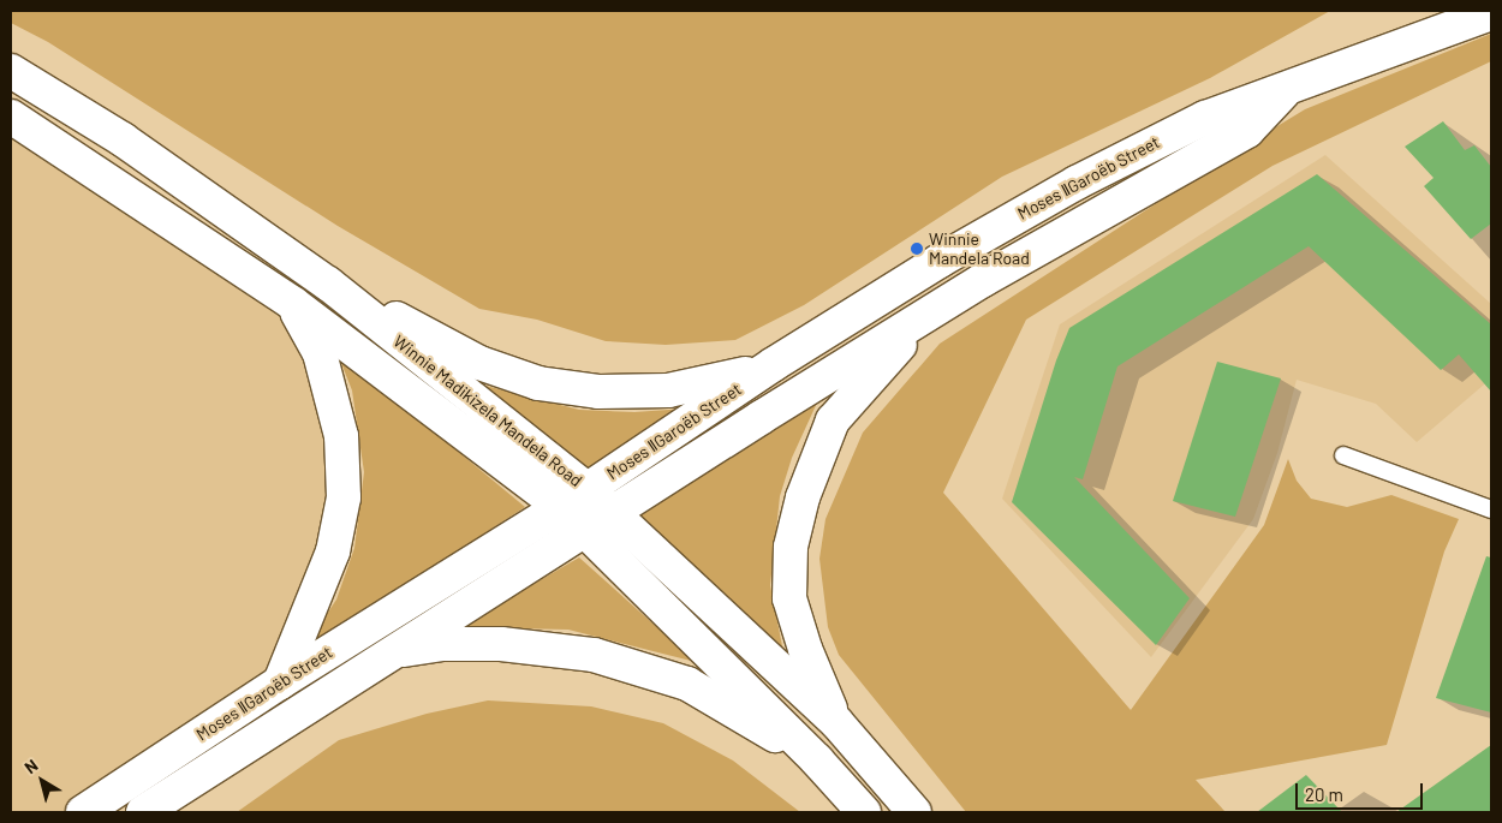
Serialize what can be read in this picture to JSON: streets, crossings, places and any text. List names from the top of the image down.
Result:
{
  "streets": {
    "main road": ["Moses ǁGaroëb Street", "Winnie Madikizela Mandela Road"]
  },
  "crossings": [
    ["Moses ǁGaroëb Street", "Winnie Madikizela Mandela Road"]
  ],
  "places": ["Winnie Mandela Road"],
  "scale_bar": "20 m",
  "north": "top left"
}
